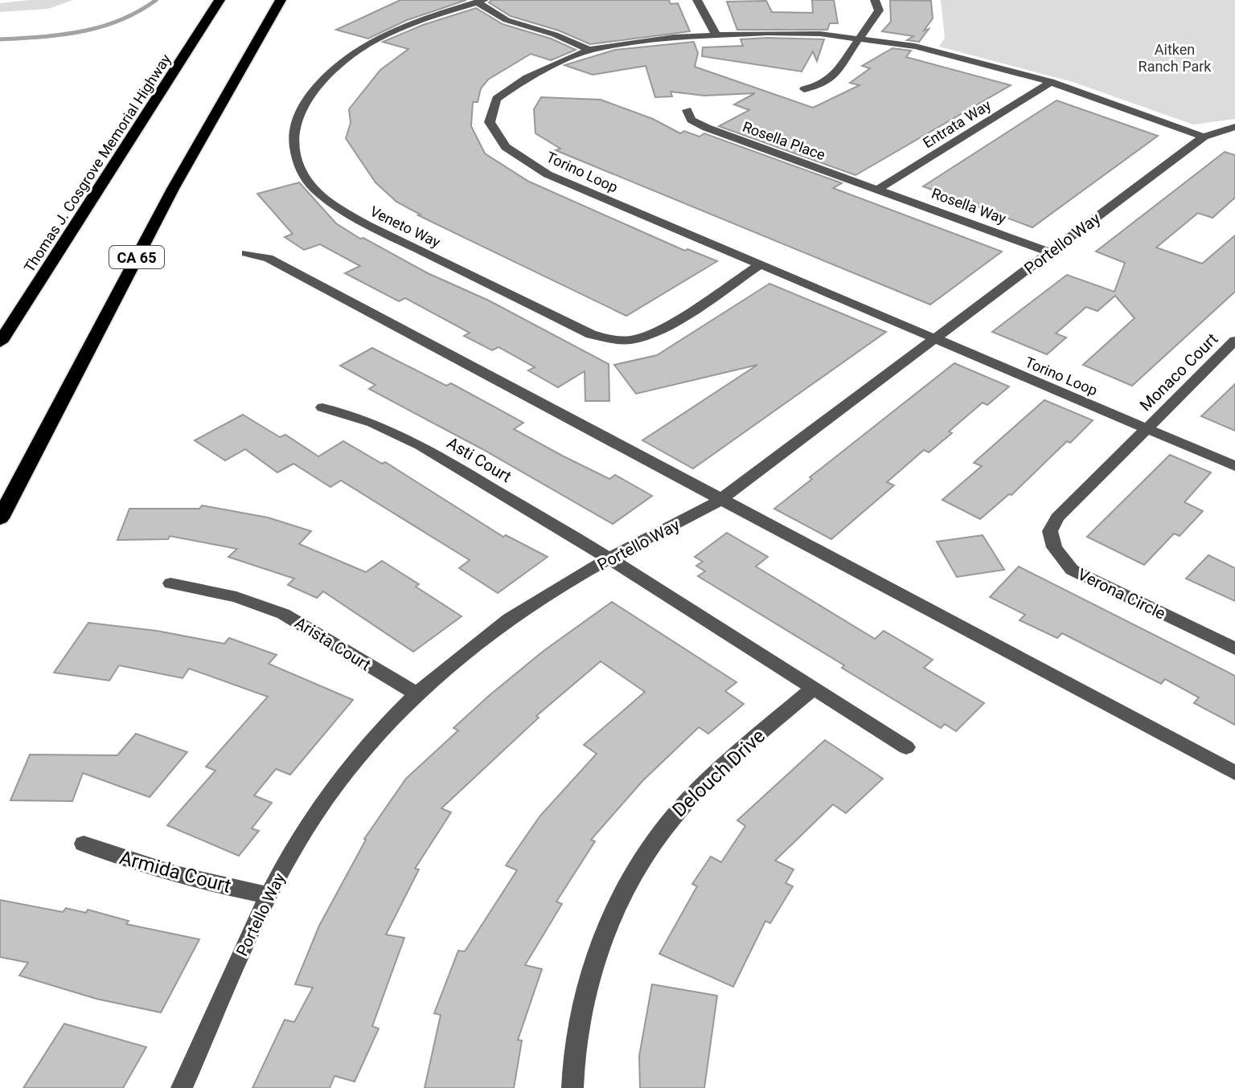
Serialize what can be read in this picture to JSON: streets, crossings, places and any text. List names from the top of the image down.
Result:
{
  "streets": {
    "highway": ["Thomas J. Cosgrove Memorial Highway", "CA 65"],
    "street": [
      "Entrata Way",
      "Rosella Place",
      "Torino Loop",
      "Rosella Way",
      "Veneto Way",
      "Portello Way",
      "Monaco Court",
      "Asti Court",
      "Verona Circle",
      "Arista Court",
      "Delouch Drive",
      "Armida Court"
    ]
  },
  "crossings": [
    ["Entrata Way", "Rosella Place"],
    ["Entrata Way", "Torino Loop"],
    ["Entrata Way", "Rosella Way"],
    ["Rosella Place", "Rosella Way"],
    ["Torino Loop", "Veneto Way"],
    ["Torino Loop", "Portello Way"],
    ["Torino Loop", "Monaco Court"],
    ["Torino Loop", "Verona Circle"],
    ["Rosella Way", "Portello Way"],
    ["Portello Way", "Asti Court"],
    ["Portello Way", "Arista Court"],
    ["Portello Way", "Armida Court"],
    ["Monaco Court", "Verona Circle"]
  ],
  "parks": ["Aitken Ranch Park"]
}
